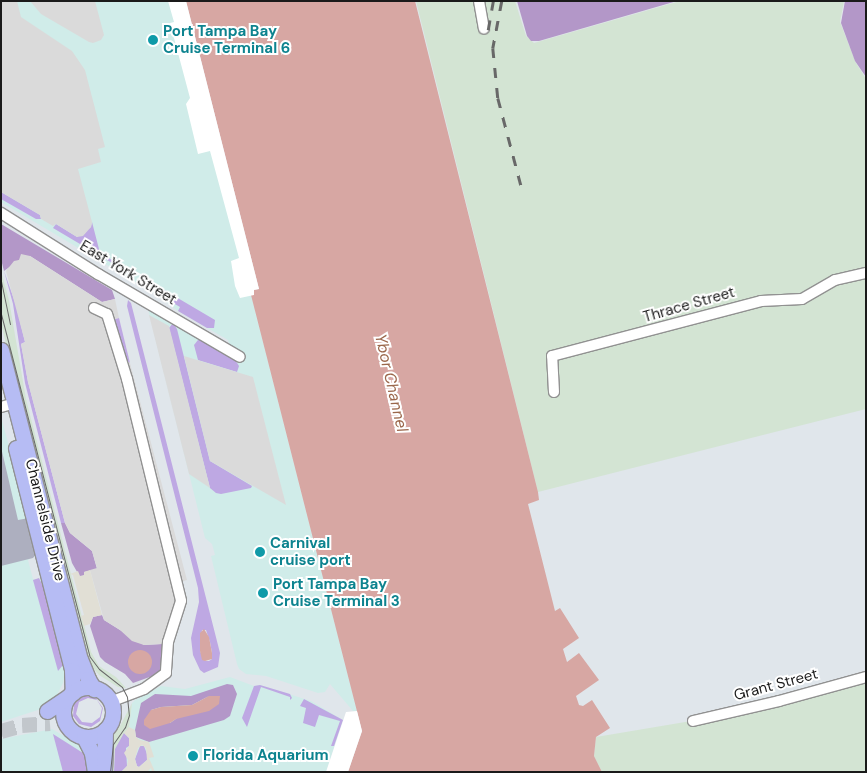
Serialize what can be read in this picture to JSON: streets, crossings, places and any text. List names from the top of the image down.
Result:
{
  "streets": {
    "main road": ["Channelside Drive"],
    "street": ["East York Street", "Thrace Street", "Grant Street"]
  },
  "water": ["Ybor Channel"],
  "places": [
    "Port Tampa Bay Cruise Terminal 6",
    "Carnival cruise port",
    "Port Tampa Bay Cruise Terminal 3",
    "Florida Aquarium"
  ]
}
